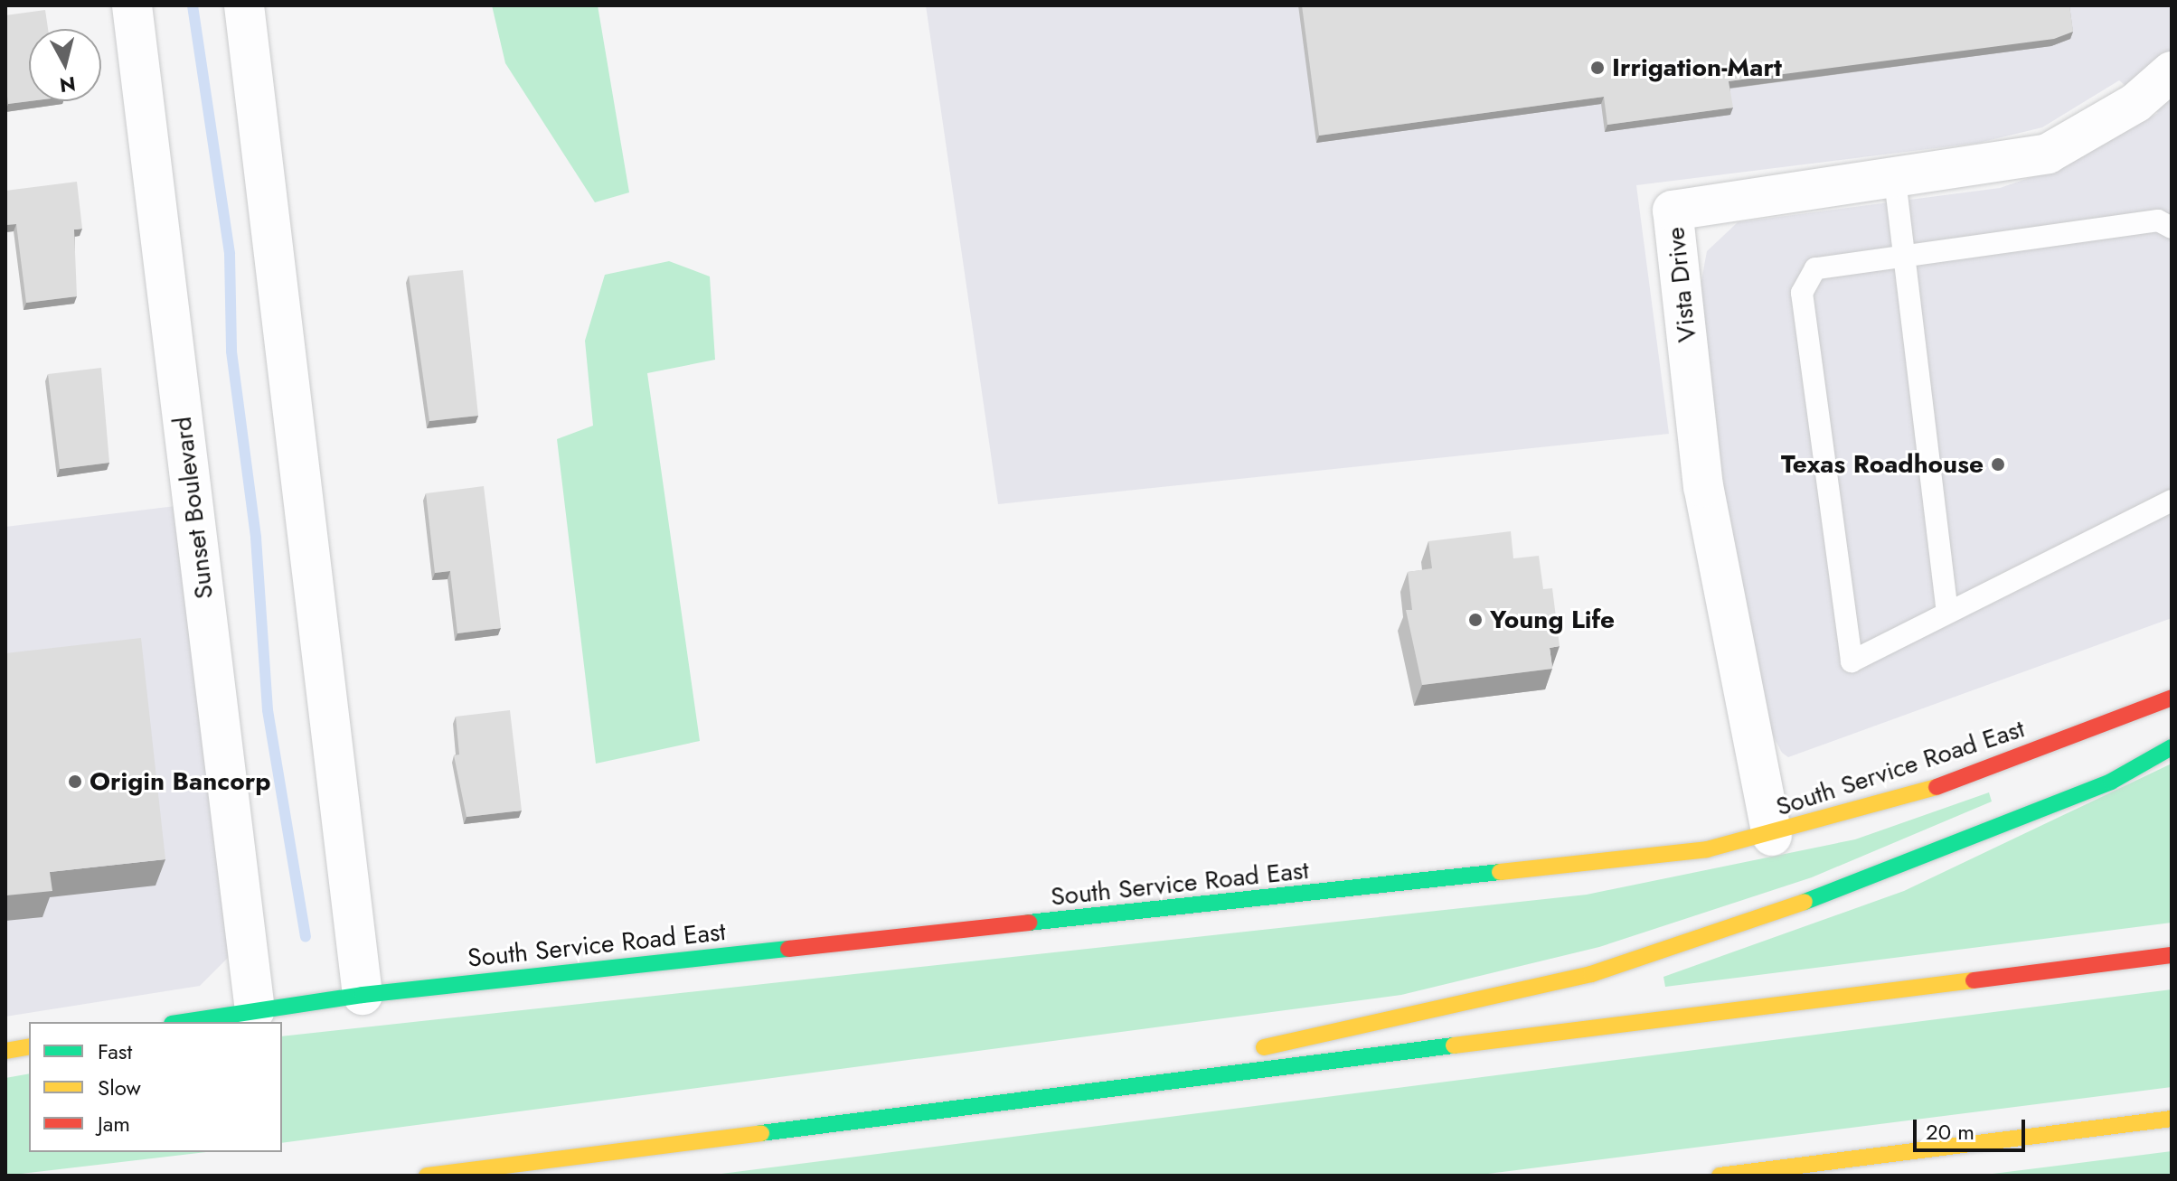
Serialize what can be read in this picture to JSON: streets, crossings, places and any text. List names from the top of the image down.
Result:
{
  "streets": {
    "main road": ["South Service Road East"],
    "street": ["Vista Drive", "Sunset Boulevard"]
  },
  "crossings": [
    ["Vista Drive", "South Service Road East"],
    ["Sunset Boulevard", "South Service Road East"]
  ],
  "places": [
    "Irrigation-Mart",
    "Texas Roadhouse",
    "Young Life",
    "Origin Bancorp"
  ],
  "legend": ["Fast", "Slow", "Jam"],
  "scale_bar": "20 m",
  "north": "bottom"
}
